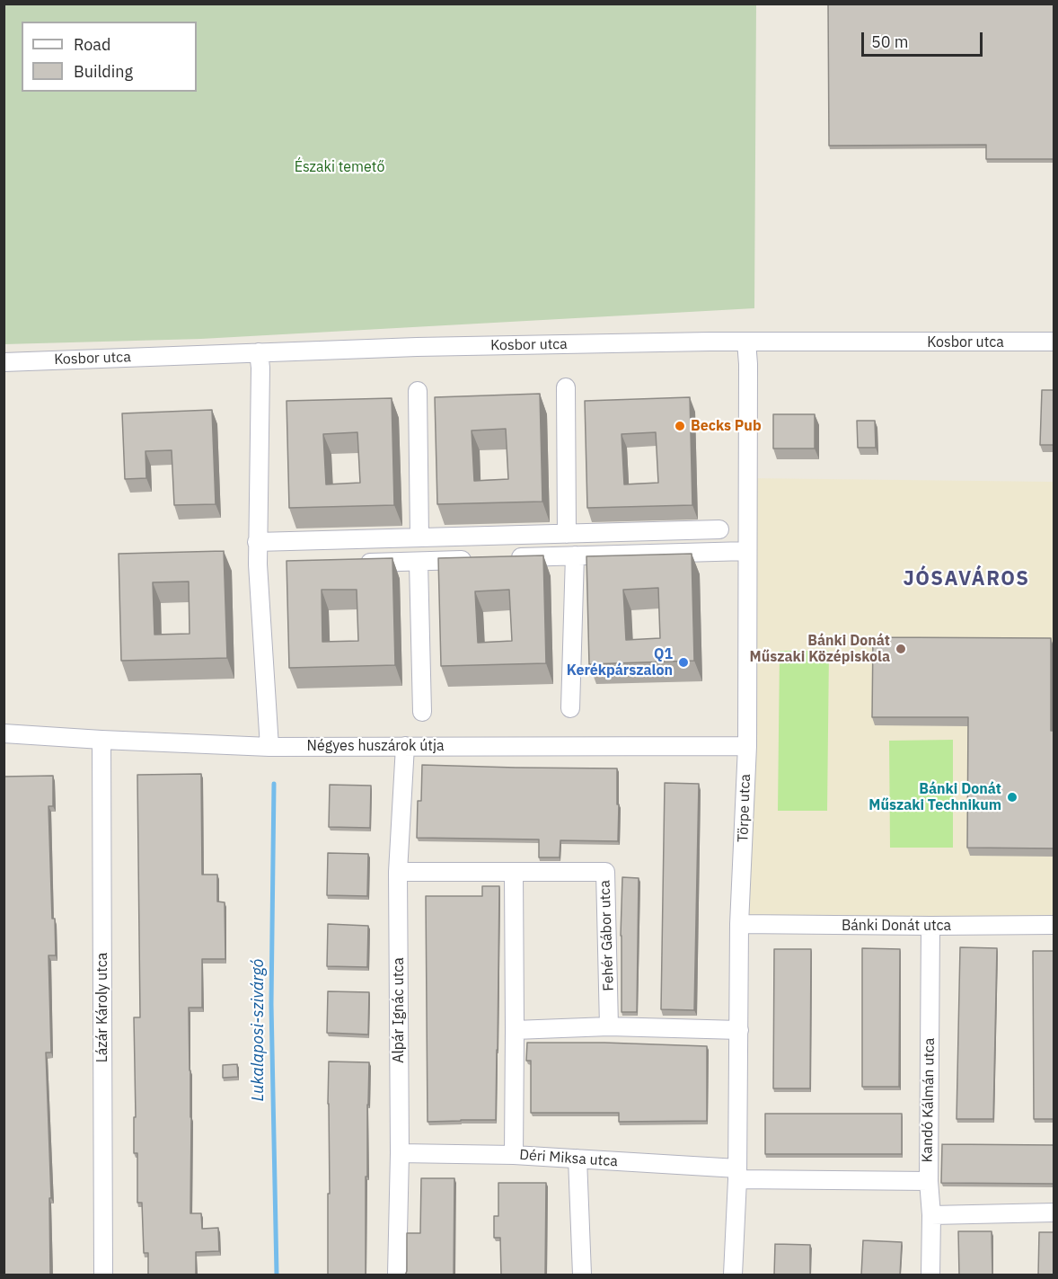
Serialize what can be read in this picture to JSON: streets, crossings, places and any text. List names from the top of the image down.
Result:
{
  "streets": {
    "street": [
      "Kosbor utca",
      "Négyes huszárok útja",
      "Törpe utca",
      "Bánki Donát utca",
      "Fehér Gábor utca",
      "Lázár Károly utca",
      "Alpár Ignác utca",
      "Kandó Kálmán utca",
      "Déri Miksa utca"
    ]
  },
  "crossings": [
    ["Kosbor utca", "Törpe utca"],
    ["Négyes huszárok útja", "Törpe utca"],
    ["Négyes huszárok útja", "Lázár Károly utca"],
    ["Négyes huszárok útja", "Alpár Ignác utca"],
    ["Törpe utca", "Bánki Donát utca"],
    ["Törpe utca", "Déri Miksa utca"],
    ["Bánki Donát utca", "Kandó Kálmán utca"],
    ["Fehér Gábor utca", "Alpár Ignác utca"],
    ["Alpár Ignác utca", "Déri Miksa utca"],
    ["Kandó Kálmán utca", "Déri Miksa utca"]
  ],
  "districts": ["JÓSAVÁROS"],
  "water": ["Lukalaposi-szivárgó"],
  "parks": ["Északi temető"],
  "places": [
    "Becks Pub",
    "Bánki Donát Műszaki Középiskola",
    "Q1 Kerékpárszalon",
    "Bánki Donát Műszaki Technikum"
  ],
  "legend": ["Road", "Building"],
  "scale_bar": "50 m"
}
